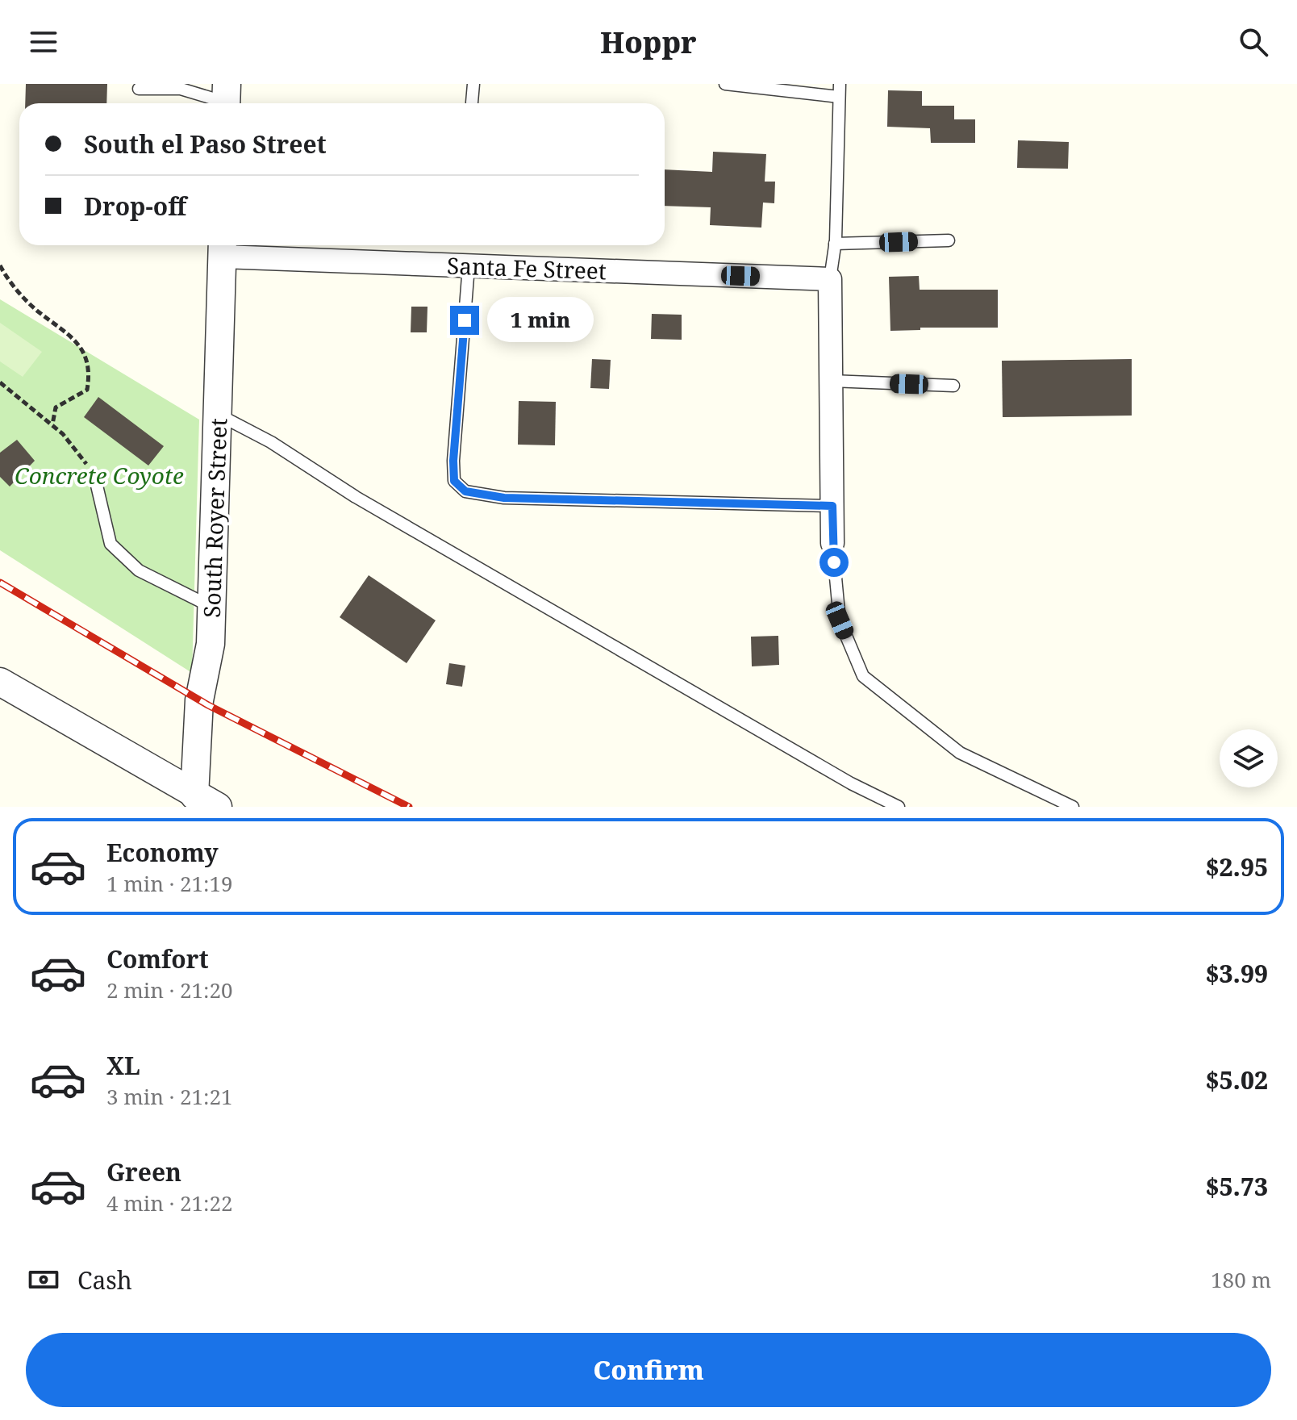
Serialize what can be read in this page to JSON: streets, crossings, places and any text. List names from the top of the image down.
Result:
{
  "streets": {
    "street": ["Santa Fe Street", "South Royer Street"]
  },
  "crossings": [
    ["Santa Fe Street", "South Royer Street"]
  ],
  "parks": ["Concrete Coyote"],
  "page": {
    "header": "Hoppr",
    "banner": ["South el Paso Street", "Drop-off"],
    "bubble": "1 min",
    "list": [
      {
        "name": "Economy",
        "note": "1 min · 21:19",
        "value": "$2.95"
      },
      {
        "name": "Comfort",
        "note": "2 min · 21:20",
        "value": "$3.99"
      },
      {
        "name": "XL",
        "note": "3 min · 21:21",
        "value": "$5.02"
      },
      {
        "name": "Green",
        "note": "4 min · 21:22",
        "value": "$5.73"
      }
    ],
    "pay": ["Cash", "180 m"],
    "buttons": "Confirm"
  }
}
